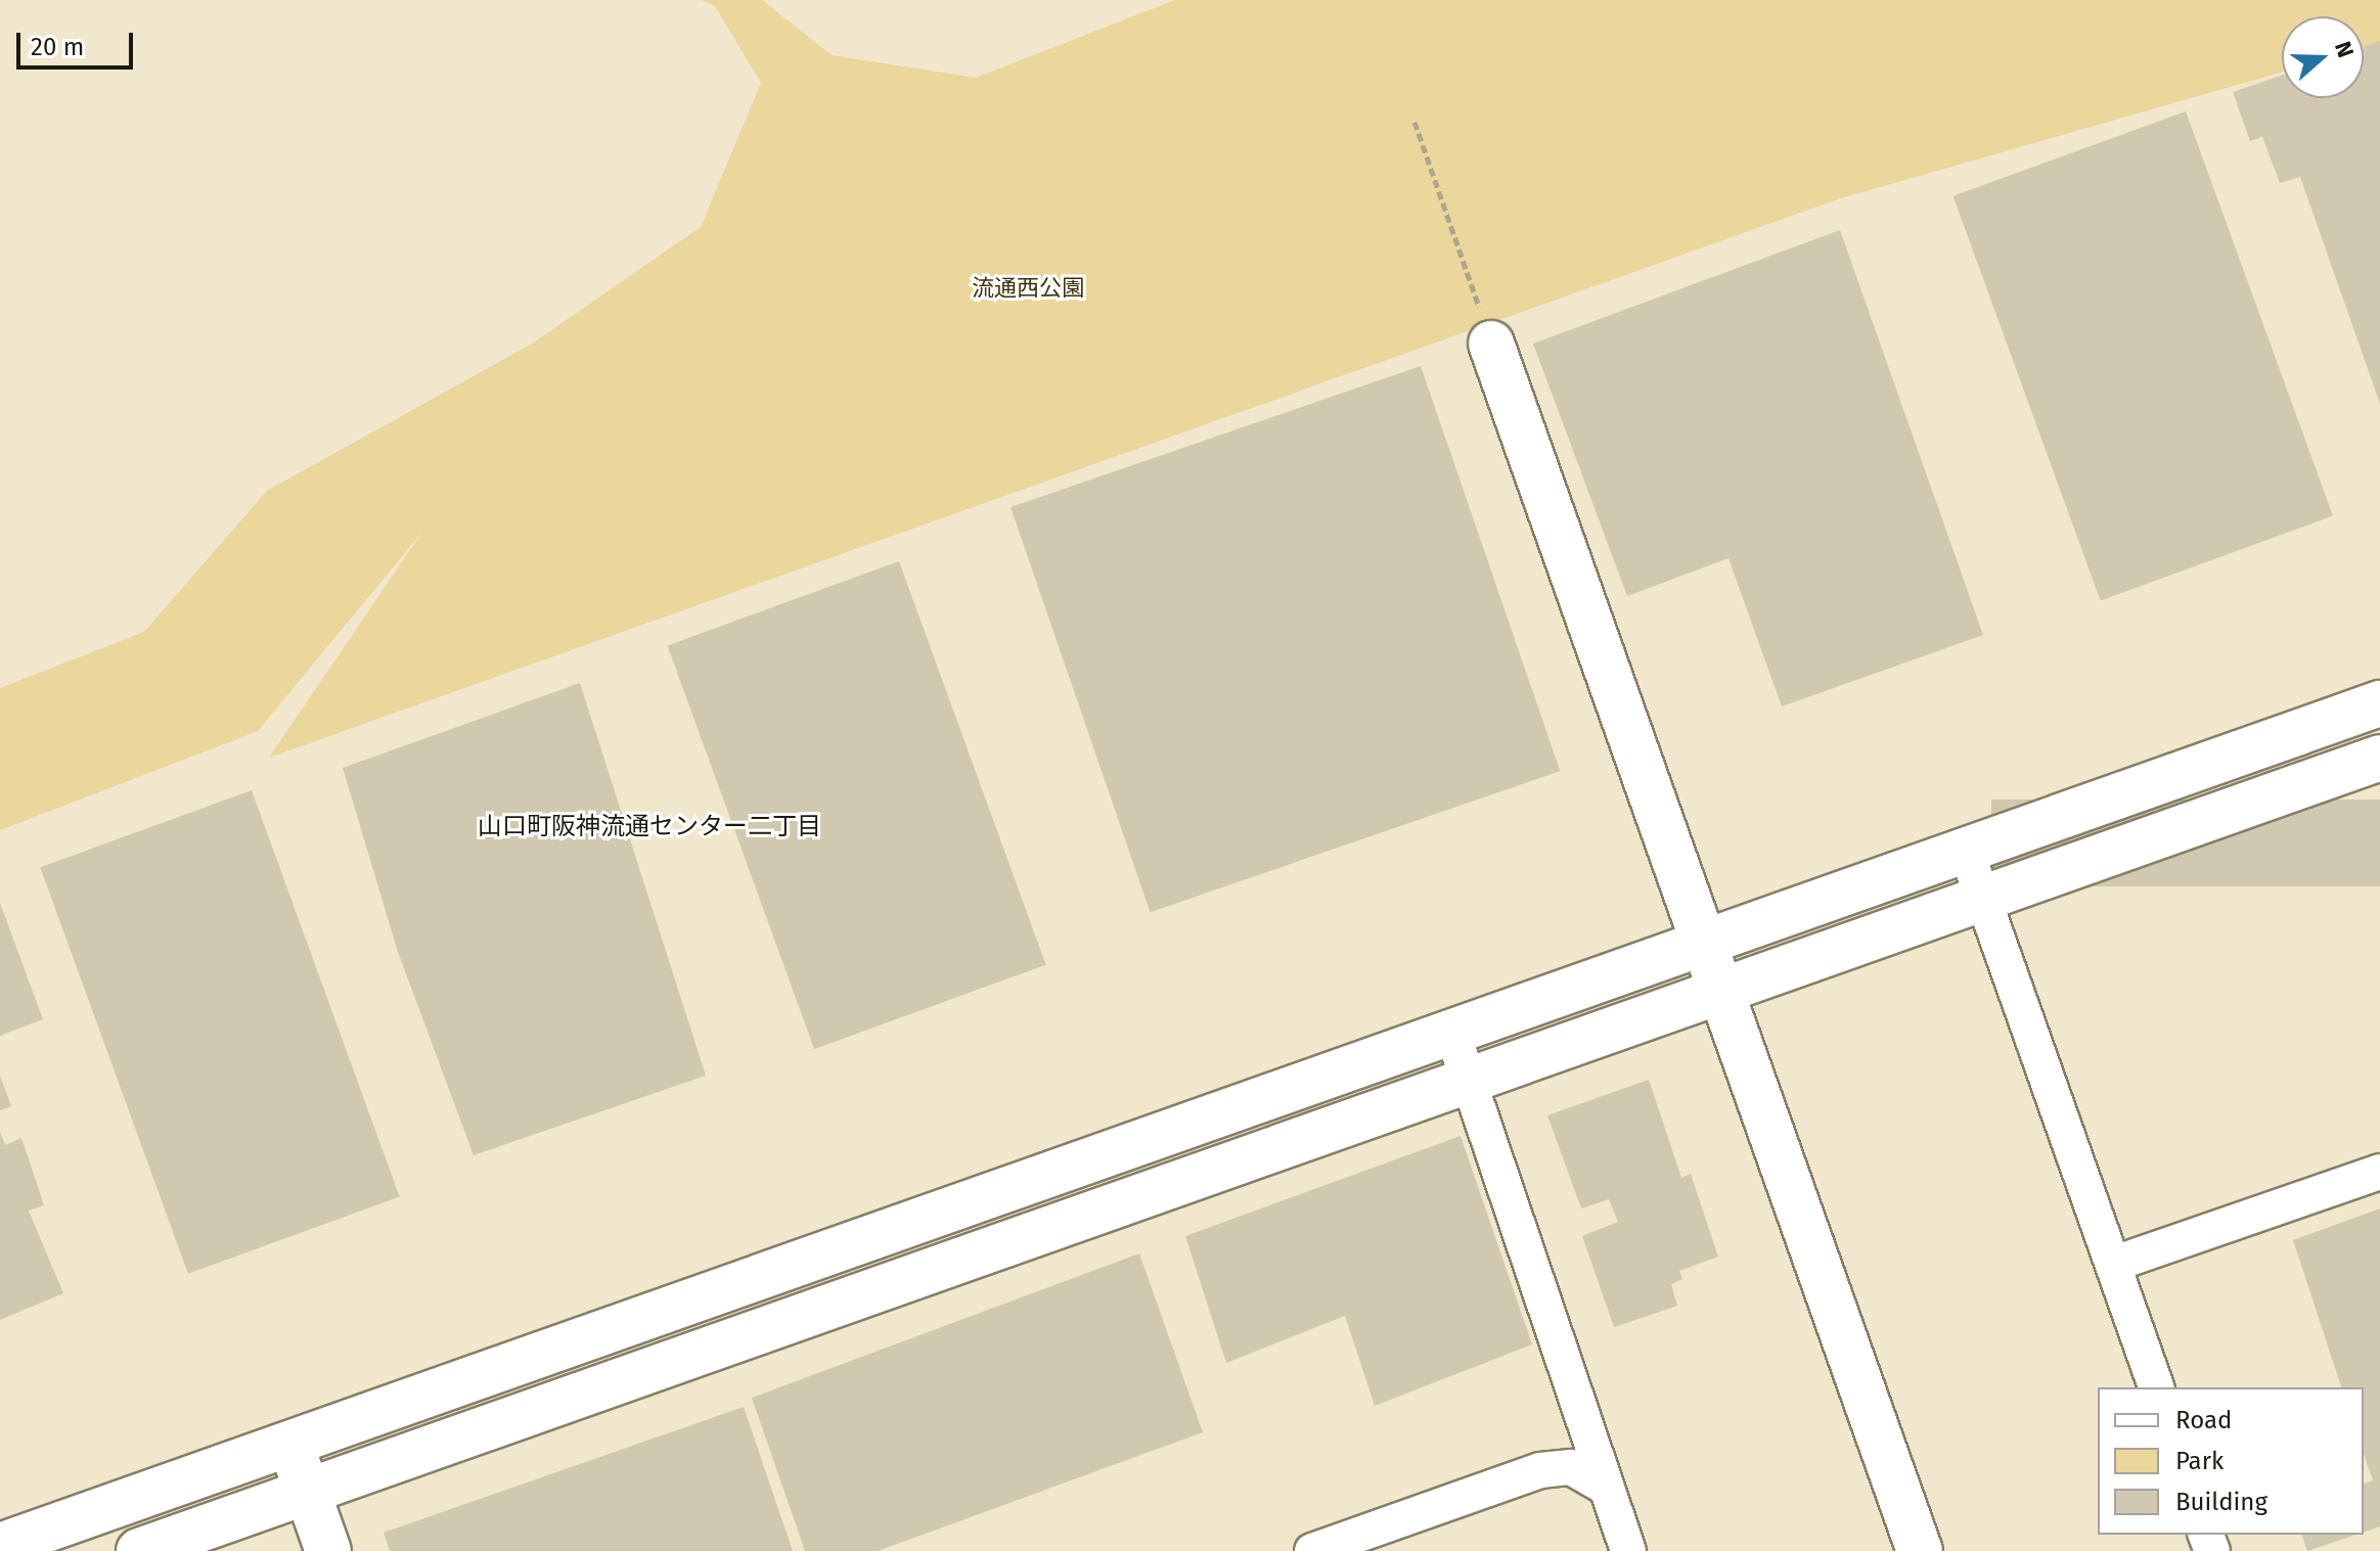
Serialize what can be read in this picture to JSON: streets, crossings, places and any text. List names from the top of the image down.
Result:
{
  "districts": ["山口町阪神流通センター二丁目"],
  "parks": ["流通西公園"],
  "legend": ["Road", "Park", "Building"],
  "scale_bar": "20 m",
  "north": "right"
}
